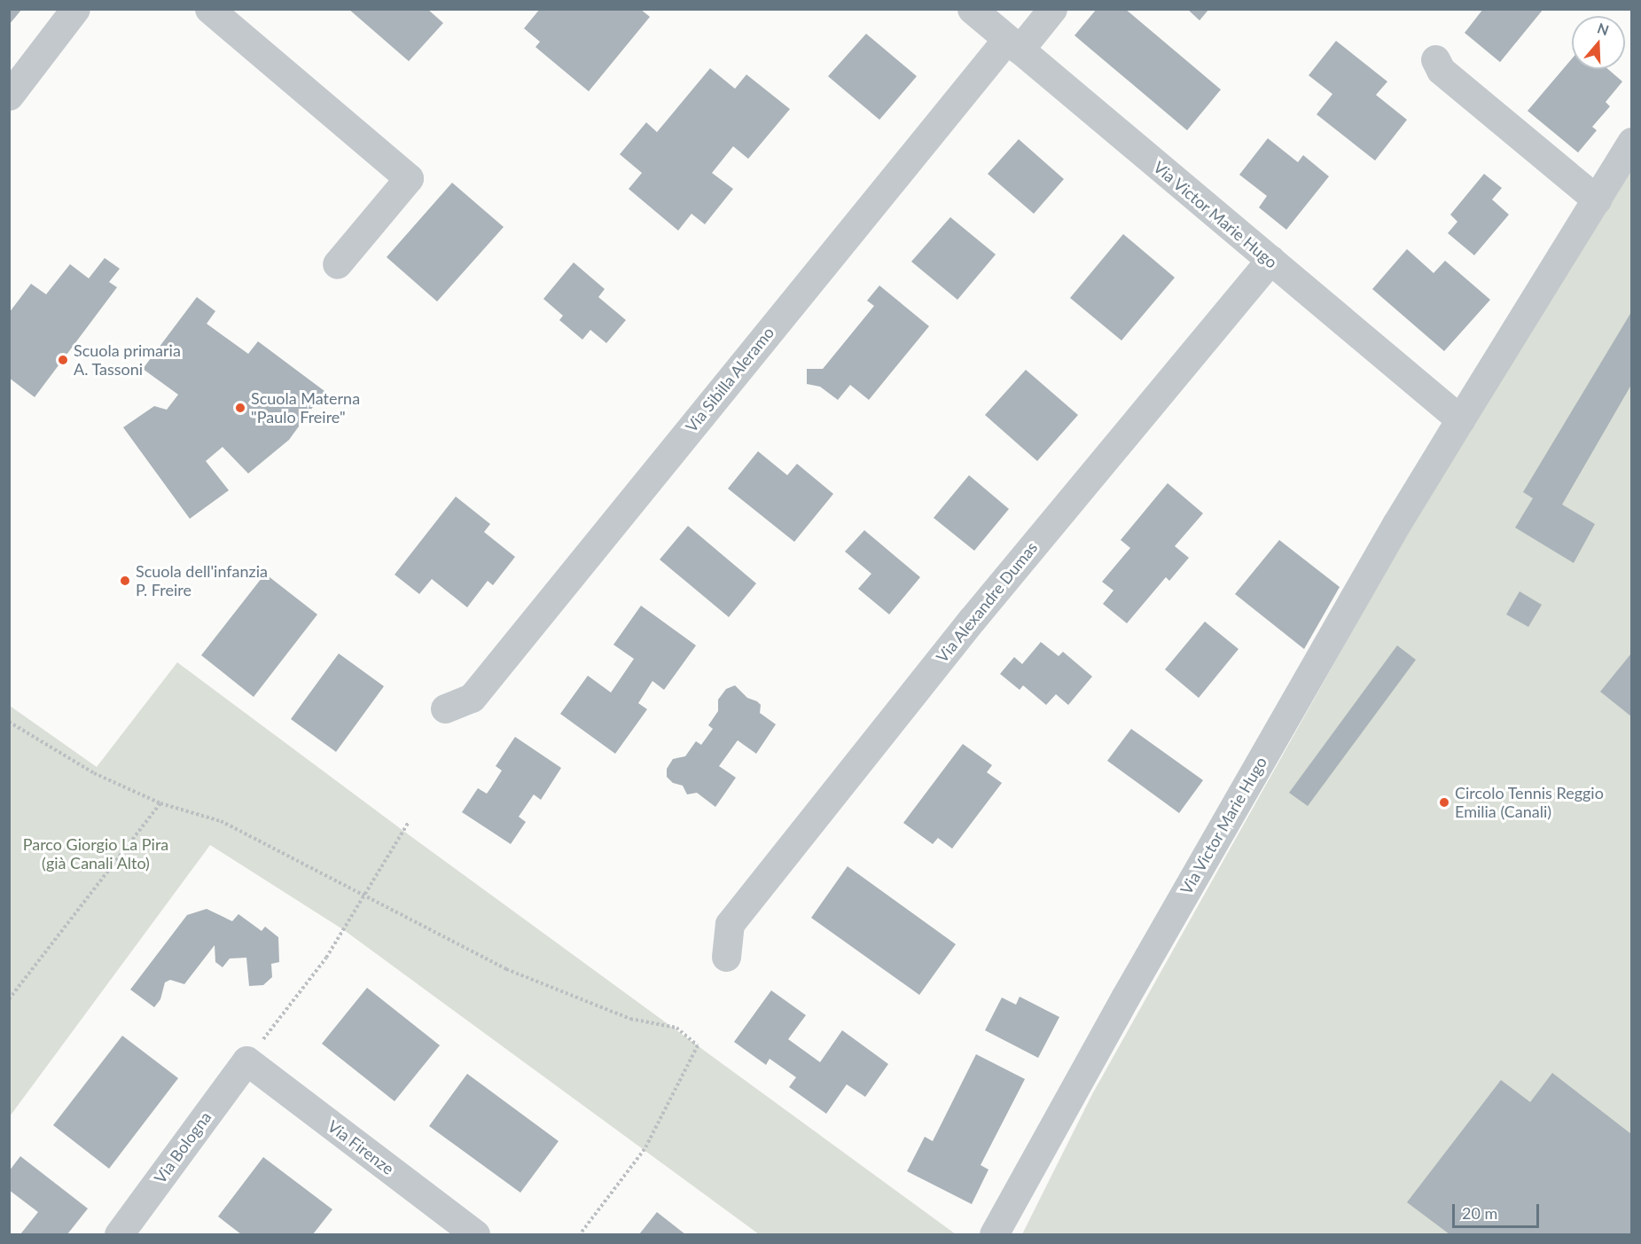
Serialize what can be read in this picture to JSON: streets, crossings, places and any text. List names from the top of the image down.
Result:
{
  "streets": {
    "street": [
      "Via Victor Marie Hugo",
      "Via Sibilla Aleramo",
      "Via Alexandre Dumas",
      "Via Bologna",
      "Via Firenze"
    ]
  },
  "crossings": [
    ["Via Victor Marie Hugo", "Via Sibilla Aleramo"],
    ["Via Victor Marie Hugo", "Via Alexandre Dumas"],
    ["Via Bologna", "Via Firenze"]
  ],
  "parks": ["Parco Giorgio La Pira (già Canali Alto)"],
  "places": [
    "Scuola primaria A. Tassoni",
    "Scuola Materna \"Paulo Freire\"",
    "Scuola dell'infanzia P. Freire",
    "Circolo Tennis Reggio Emilia (Canali)"
  ],
  "scale_bar": "20 m",
  "north": "top"
}
